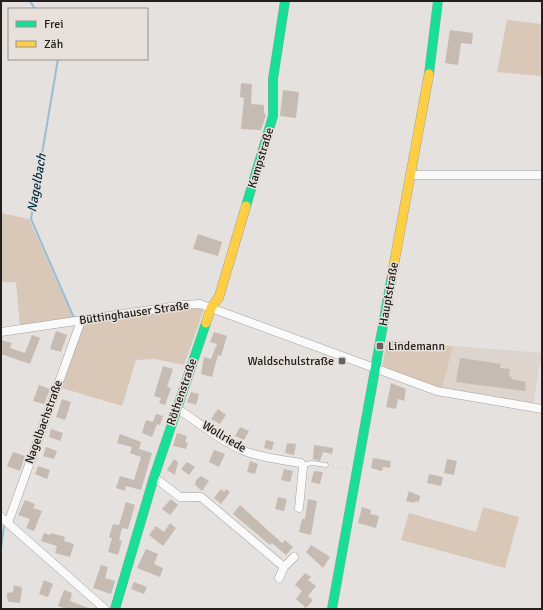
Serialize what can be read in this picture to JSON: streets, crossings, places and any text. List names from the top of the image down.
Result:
{
  "streets": {
    "street": [
      "Kampstraße",
      "Hauptstraße",
      "Büttinghauser Straße",
      "Röthenstraße",
      "Nagelbachstraße",
      "Wollriede"
    ]
  },
  "crossings": [
    ["Kampstraße", "Büttinghauser Straße"],
    ["Kampstraße", "Röthenstraße"],
    ["Hauptstraße", "Büttinghauser Straße"],
    ["Büttinghauser Straße", "Röthenstraße"],
    ["Büttinghauser Straße", "Nagelbachstraße"],
    ["Röthenstraße", "Wollriede"]
  ],
  "water": ["Nagelbach"],
  "places": {
    "transit": ["Lindemann", "Waldschulstraße"]
  },
  "legend": ["Frei", "Zäh"]
}
